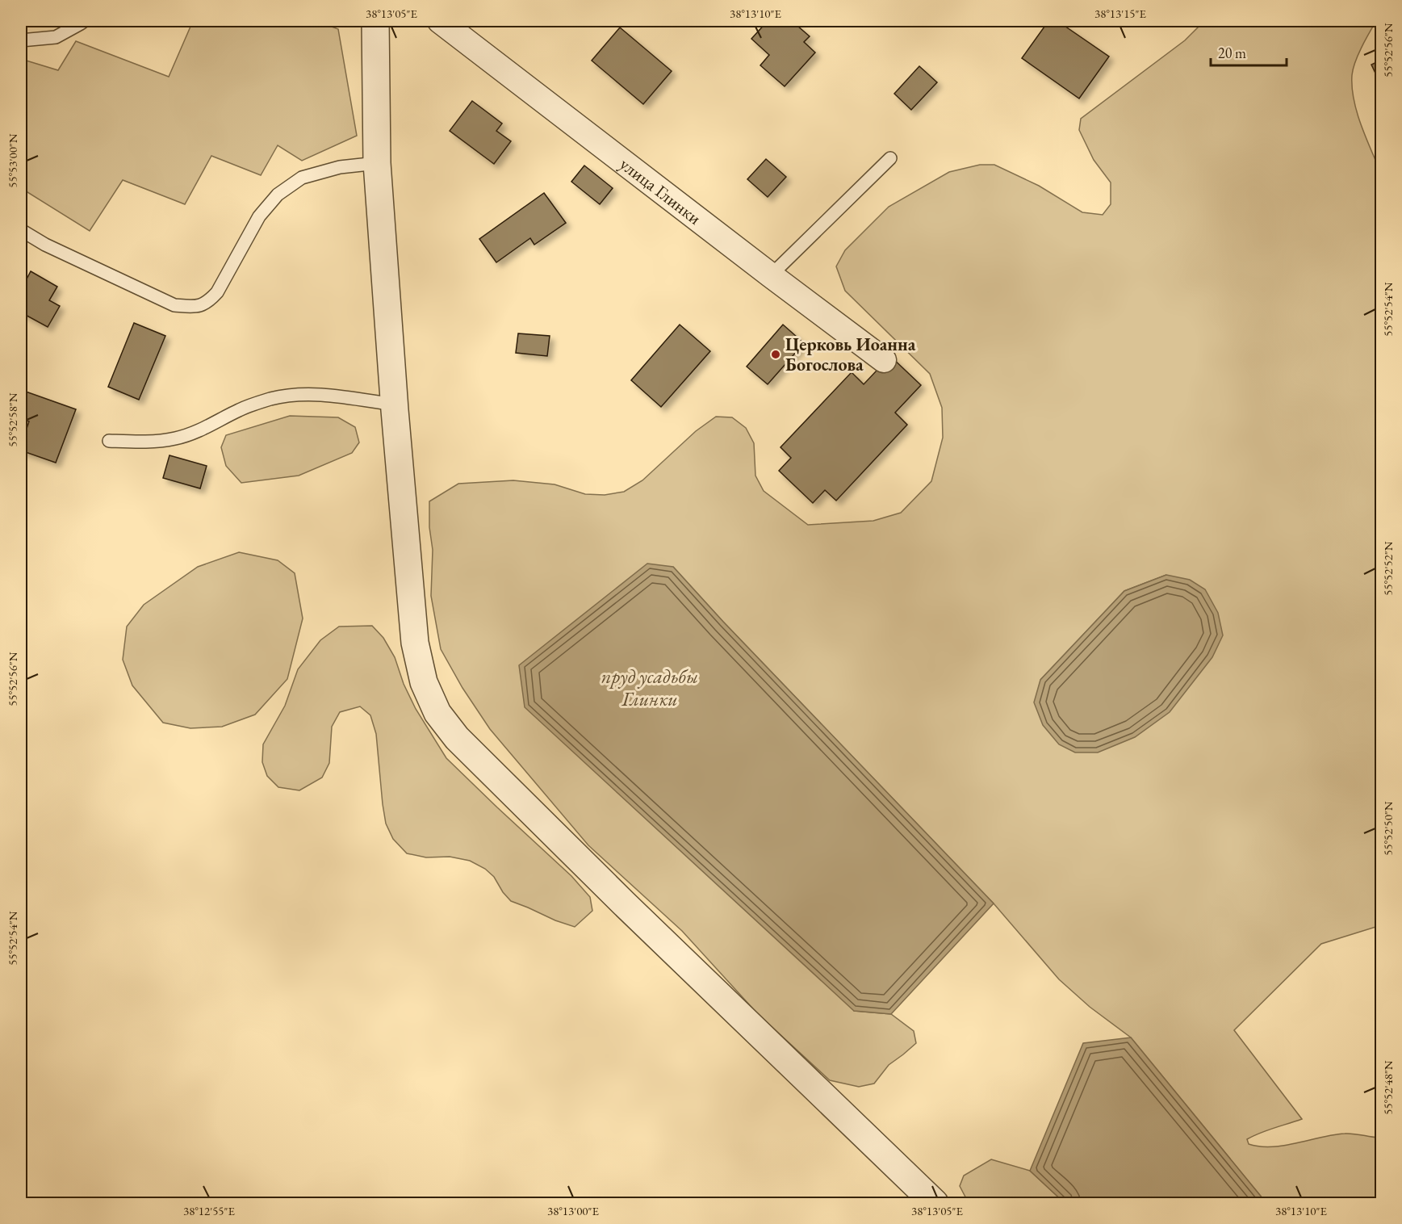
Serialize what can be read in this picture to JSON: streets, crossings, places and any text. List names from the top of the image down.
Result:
{
  "streets": {
    "street": ["улица Глинки"]
  },
  "water": ["пруд усадьбы Глинки"],
  "places": ["Церковь Иоанна Богослова"],
  "scale_bar": "20 m",
  "coordinates": [
    "38°13'05\"E",
    "38°13'10\"E",
    "38°13'15\"E",
    "55°52'56\"N",
    "55°53'00\"N",
    "55°52'54\"N",
    "55°52'58\"N",
    "55°52'52\"N",
    "55°52'50\"N",
    "55°52'48\"N",
    "38°12'55\"E",
    "38°13'00\"E"
  ]
}
